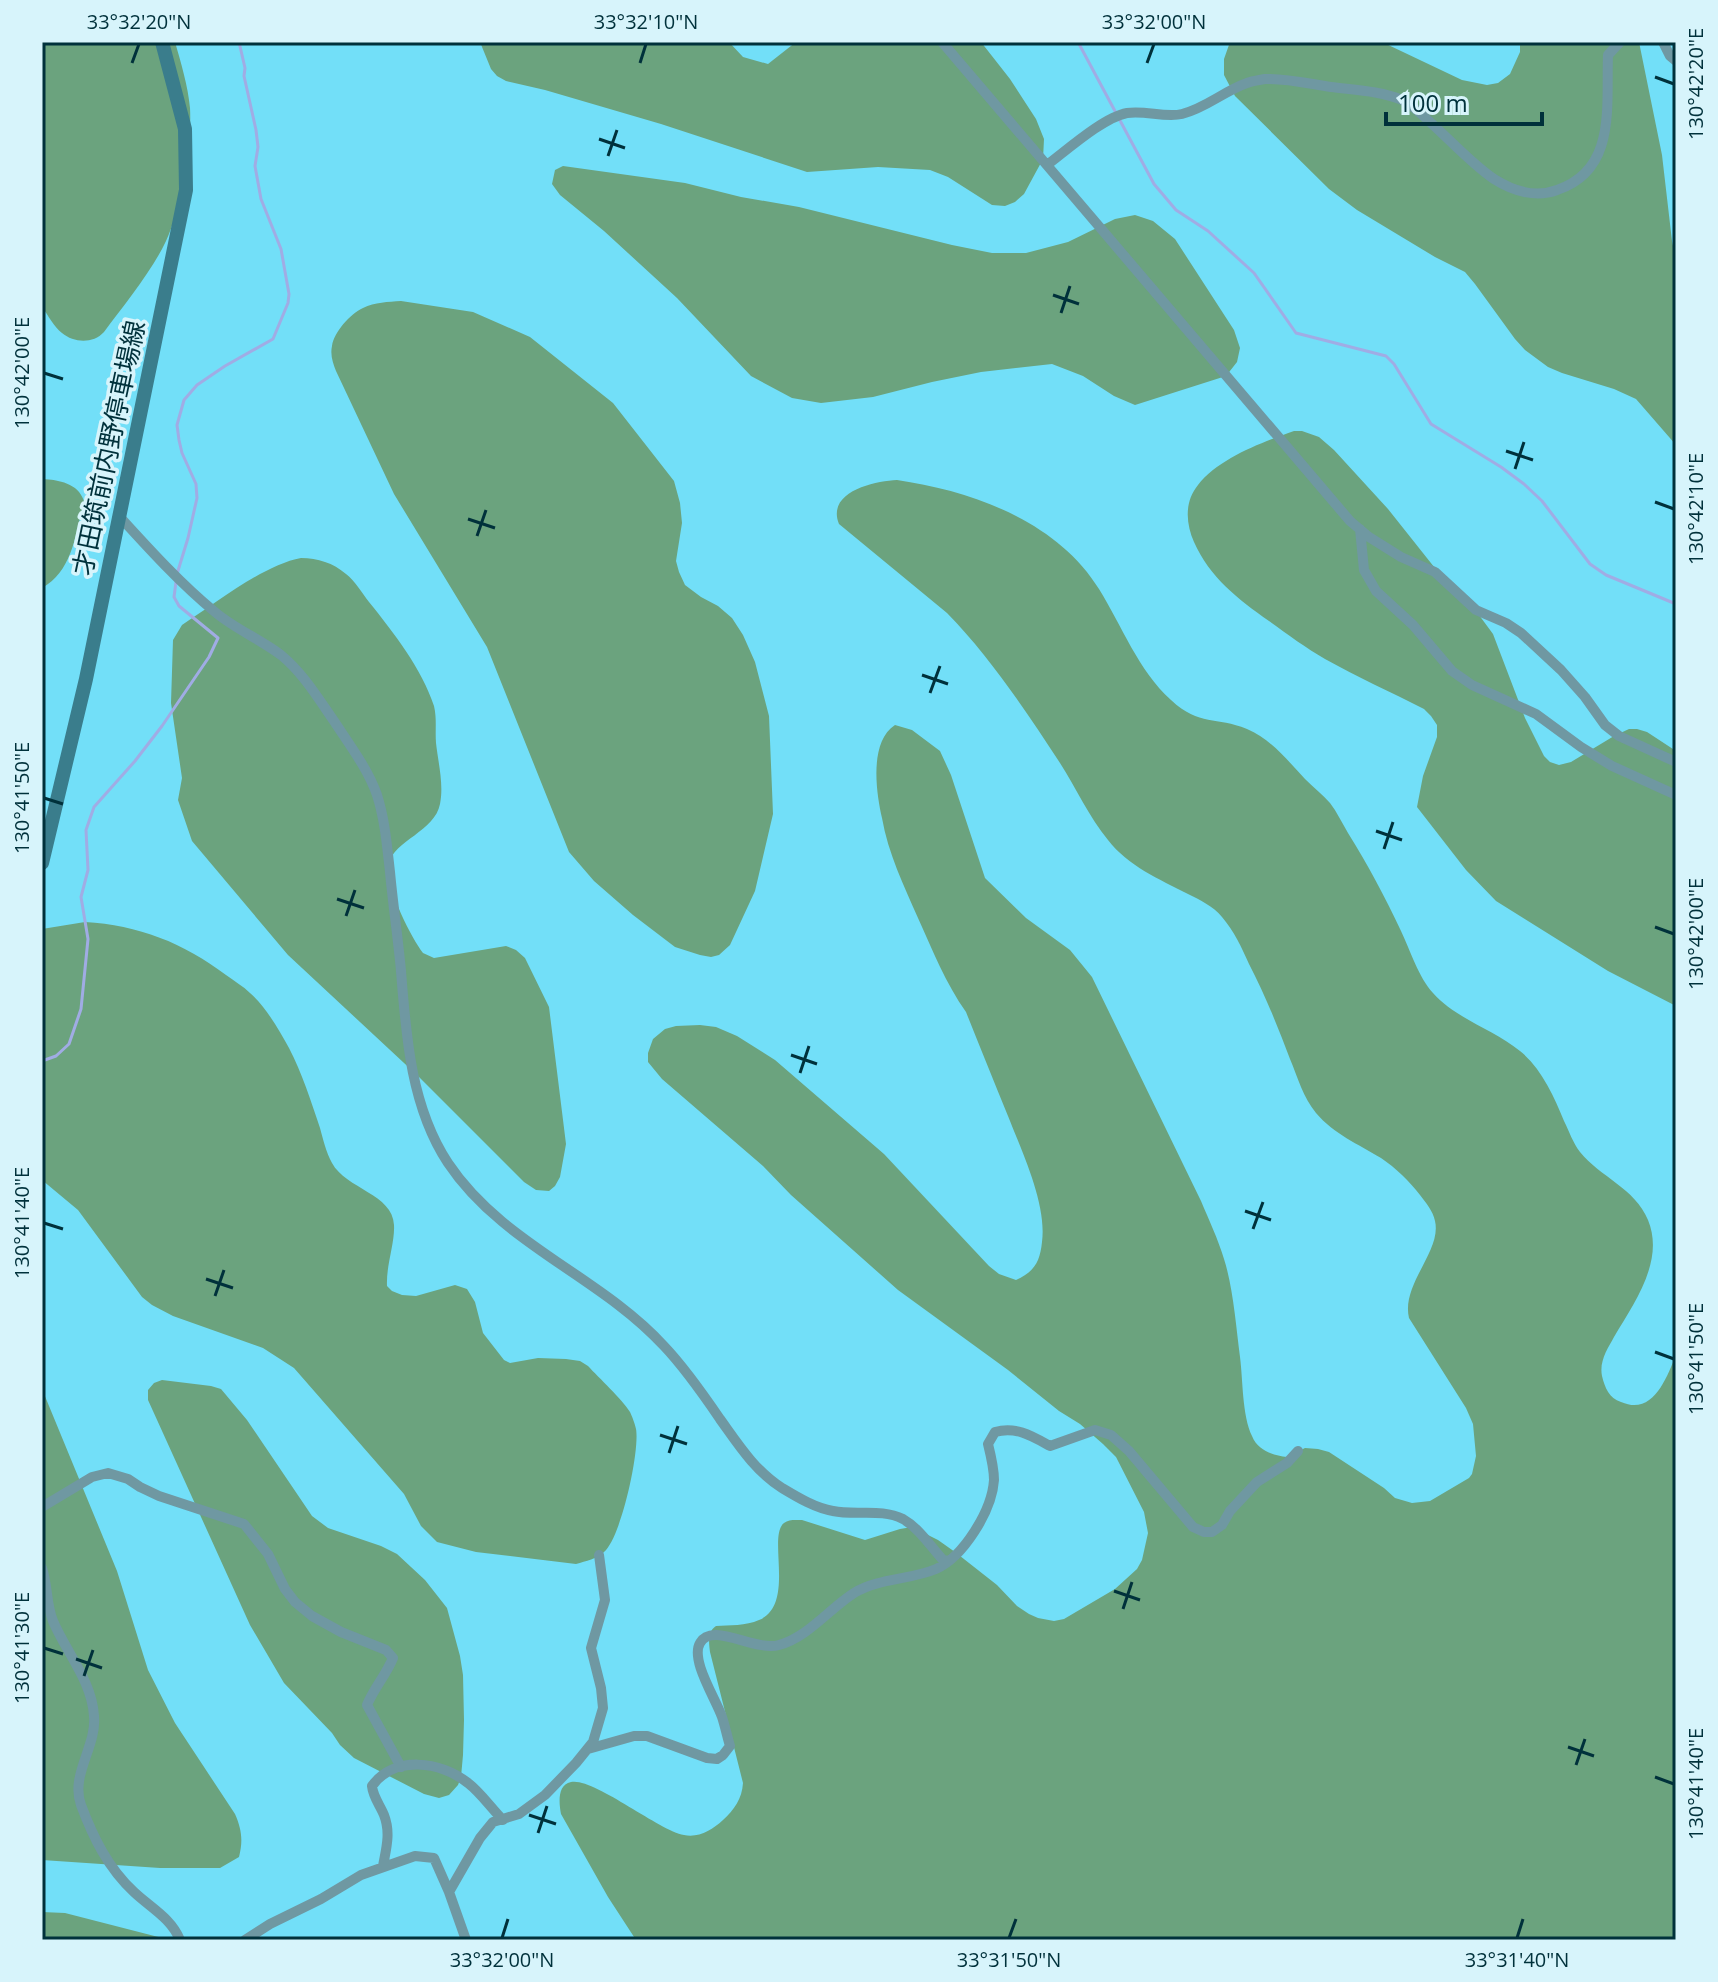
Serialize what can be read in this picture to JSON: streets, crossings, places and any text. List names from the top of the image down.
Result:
{
  "streets": {
    "main road": ["才田筑前内野停車場線"]
  },
  "scale_bar": "100 m",
  "coordinates": [
    "33°32'20\"N",
    "33°32'10\"N",
    "33°32'00\"N",
    "130°42'20\"E",
    "130°42'00\"E",
    "130°42'10\"E",
    "130°41'50\"E",
    "130°41'40\"E",
    "130°41'30\"E",
    "33°31'50\"N",
    "33°31'40\"N"
  ]
}
